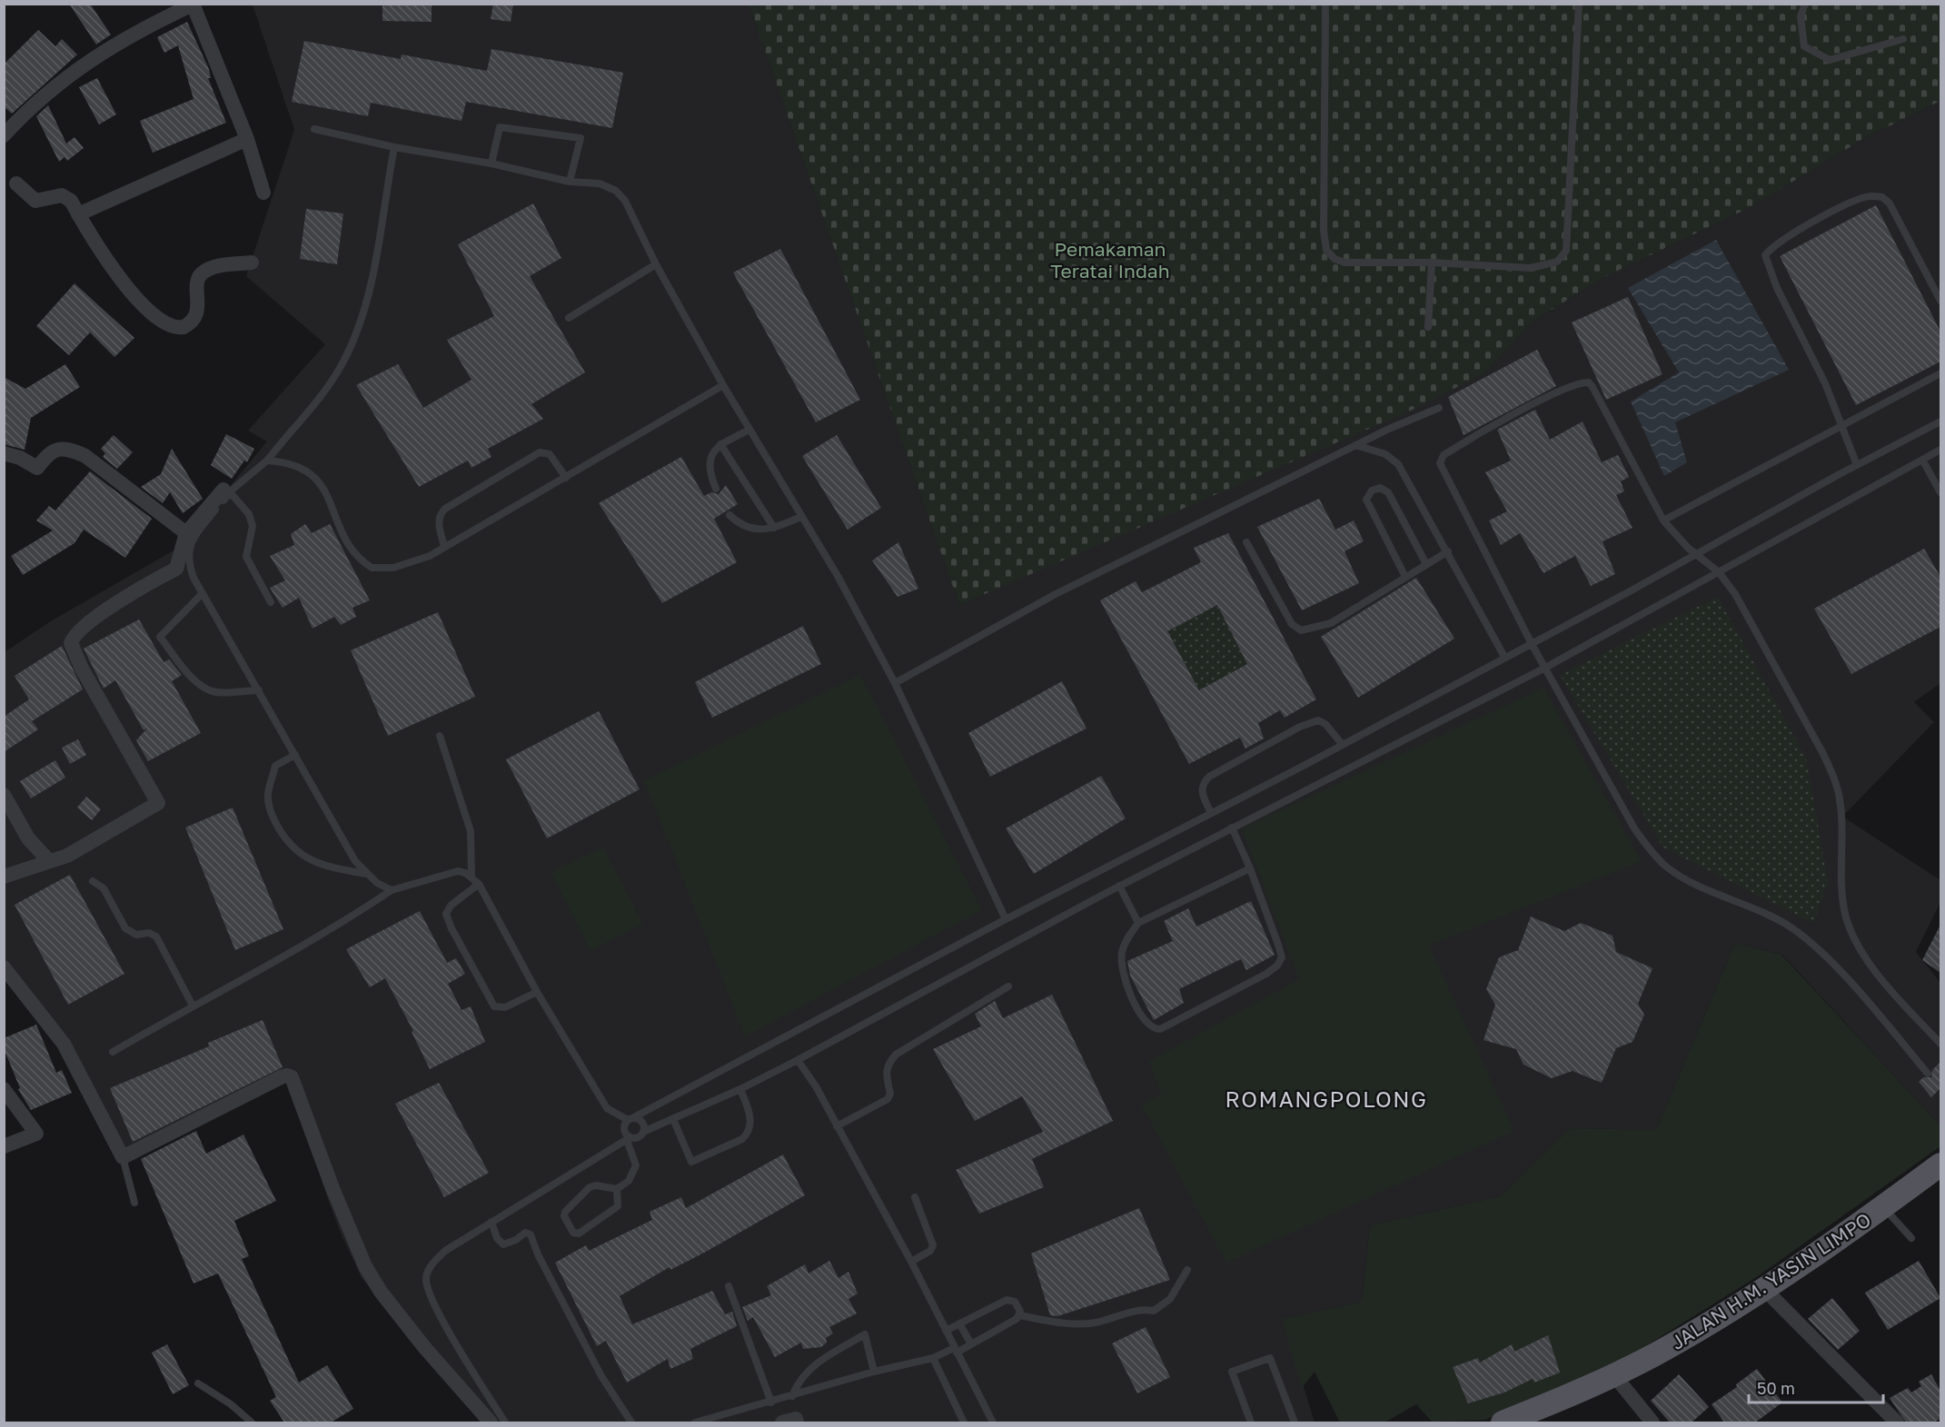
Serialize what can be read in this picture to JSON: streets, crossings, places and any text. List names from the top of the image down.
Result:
{
  "streets": {
    "main road": ["JALAN H.M. YASIN LIMPO"]
  },
  "districts": ["ROMANGPOLONG"],
  "parks": ["Pemakaman Teratai Indah"],
  "scale_bar": "50 m"
}
